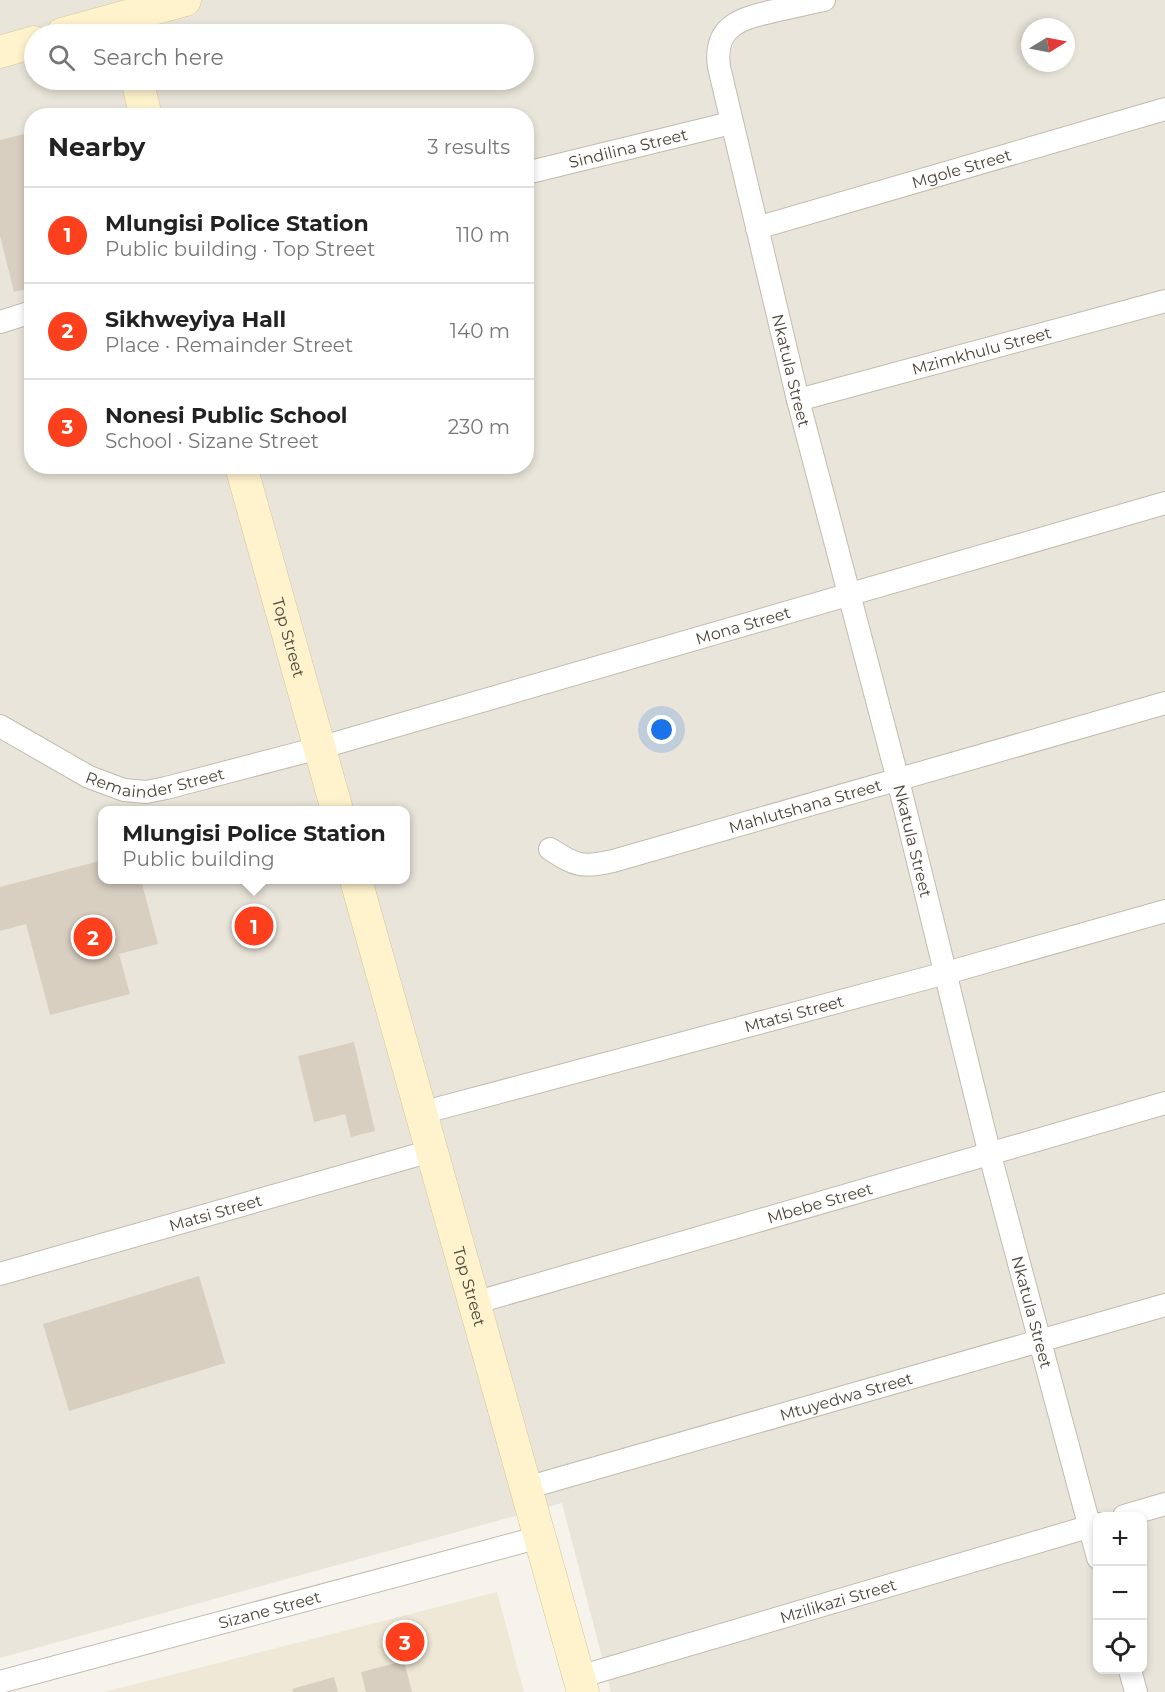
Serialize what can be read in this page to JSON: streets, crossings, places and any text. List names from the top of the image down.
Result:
{
  "streets": {
    "street": [
      "Sindilina Street",
      "Mgole Street",
      "Mzimkhulu Street",
      "Nkatula Street",
      "Mona Street",
      "Top Street",
      "Remainder Street",
      "Mahlutshana Street",
      "Mtatsi Street",
      "Mbebe Street",
      "Matsi Street",
      "Mtuyedwa Street",
      "Mzilikazi Street",
      "Sizane Street"
    ]
  },
  "crossings": [
    ["Sindilina Street", "Nkatula Street"],
    ["Mgole Street", "Nkatula Street"],
    ["Mzimkhulu Street", "Nkatula Street"],
    ["Nkatula Street", "Mona Street"],
    ["Nkatula Street", "Mahlutshana Street"],
    ["Nkatula Street", "Mtatsi Street"],
    ["Nkatula Street", "Mbebe Street"],
    ["Nkatula Street", "Mtuyedwa Street"],
    ["Nkatula Street", "Mzilikazi Street"],
    ["Mona Street", "Top Street"],
    ["Mona Street", "Remainder Street"],
    ["Top Street", "Remainder Street"],
    ["Top Street", "Mtatsi Street"],
    ["Top Street", "Mbebe Street"],
    ["Top Street", "Matsi Street"],
    ["Top Street", "Mtuyedwa Street"],
    ["Top Street", "Mzilikazi Street"],
    ["Top Street", "Sizane Street"]
  ],
  "north": "right",
  "page": {
    "search": "Search here",
    "heading": ["Nearby", "3 results"],
    "list": [
      {
        "mark": "1",
        "name": "Mlungisi Police Station",
        "note": "Public building · Top Street",
        "value": "110 m"
      },
      {
        "mark": "2",
        "name": "Sikhweyiya Hall",
        "note": "Place · Remainder Street",
        "value": "140 m"
      },
      {
        "mark": "3",
        "name": "Nonesi Public School",
        "note": "School · Sizane Street",
        "value": "230 m"
      }
    ],
    "popup": ["Mlungisi Police Station", "Public building"],
    "pins": ["1", "2", "3"],
    "map_buttons": ["+", "−"]
  }
}
